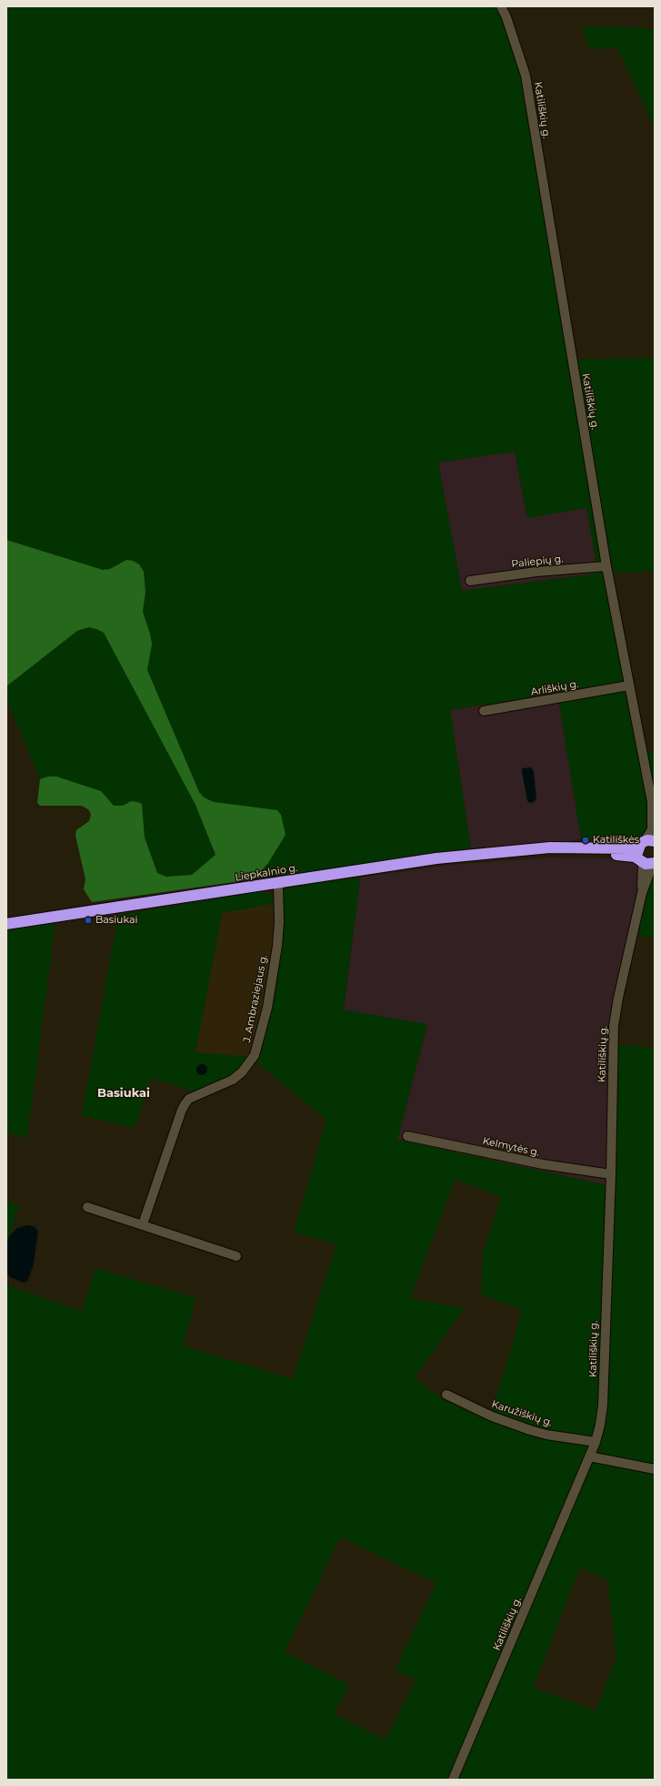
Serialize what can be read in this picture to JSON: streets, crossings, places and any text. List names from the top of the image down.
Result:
{
  "streets": {
    "highway": ["Liepkalnio g."],
    "street": [
      "Katiliškių g.",
      "Paliepių g.",
      "Arliškių g.",
      "J. Ambraziejaus g.",
      "Kelmytės g.",
      "Karužiškių g."
    ]
  },
  "crossings": [
    ["Katiliškių g.", "Paliepių g."],
    ["Katiliškių g.", "Arliškių g."],
    ["Katiliškių g.", "Liepkalnio g."],
    ["Katiliškių g.", "Kelmytės g."],
    ["Katiliškių g.", "Karužiškių g."],
    ["Liepkalnio g.", "J. Ambraziejaus g."]
  ],
  "districts": ["Basiukai"],
  "places": ["Katiliškės", "Basiukai"]
}
